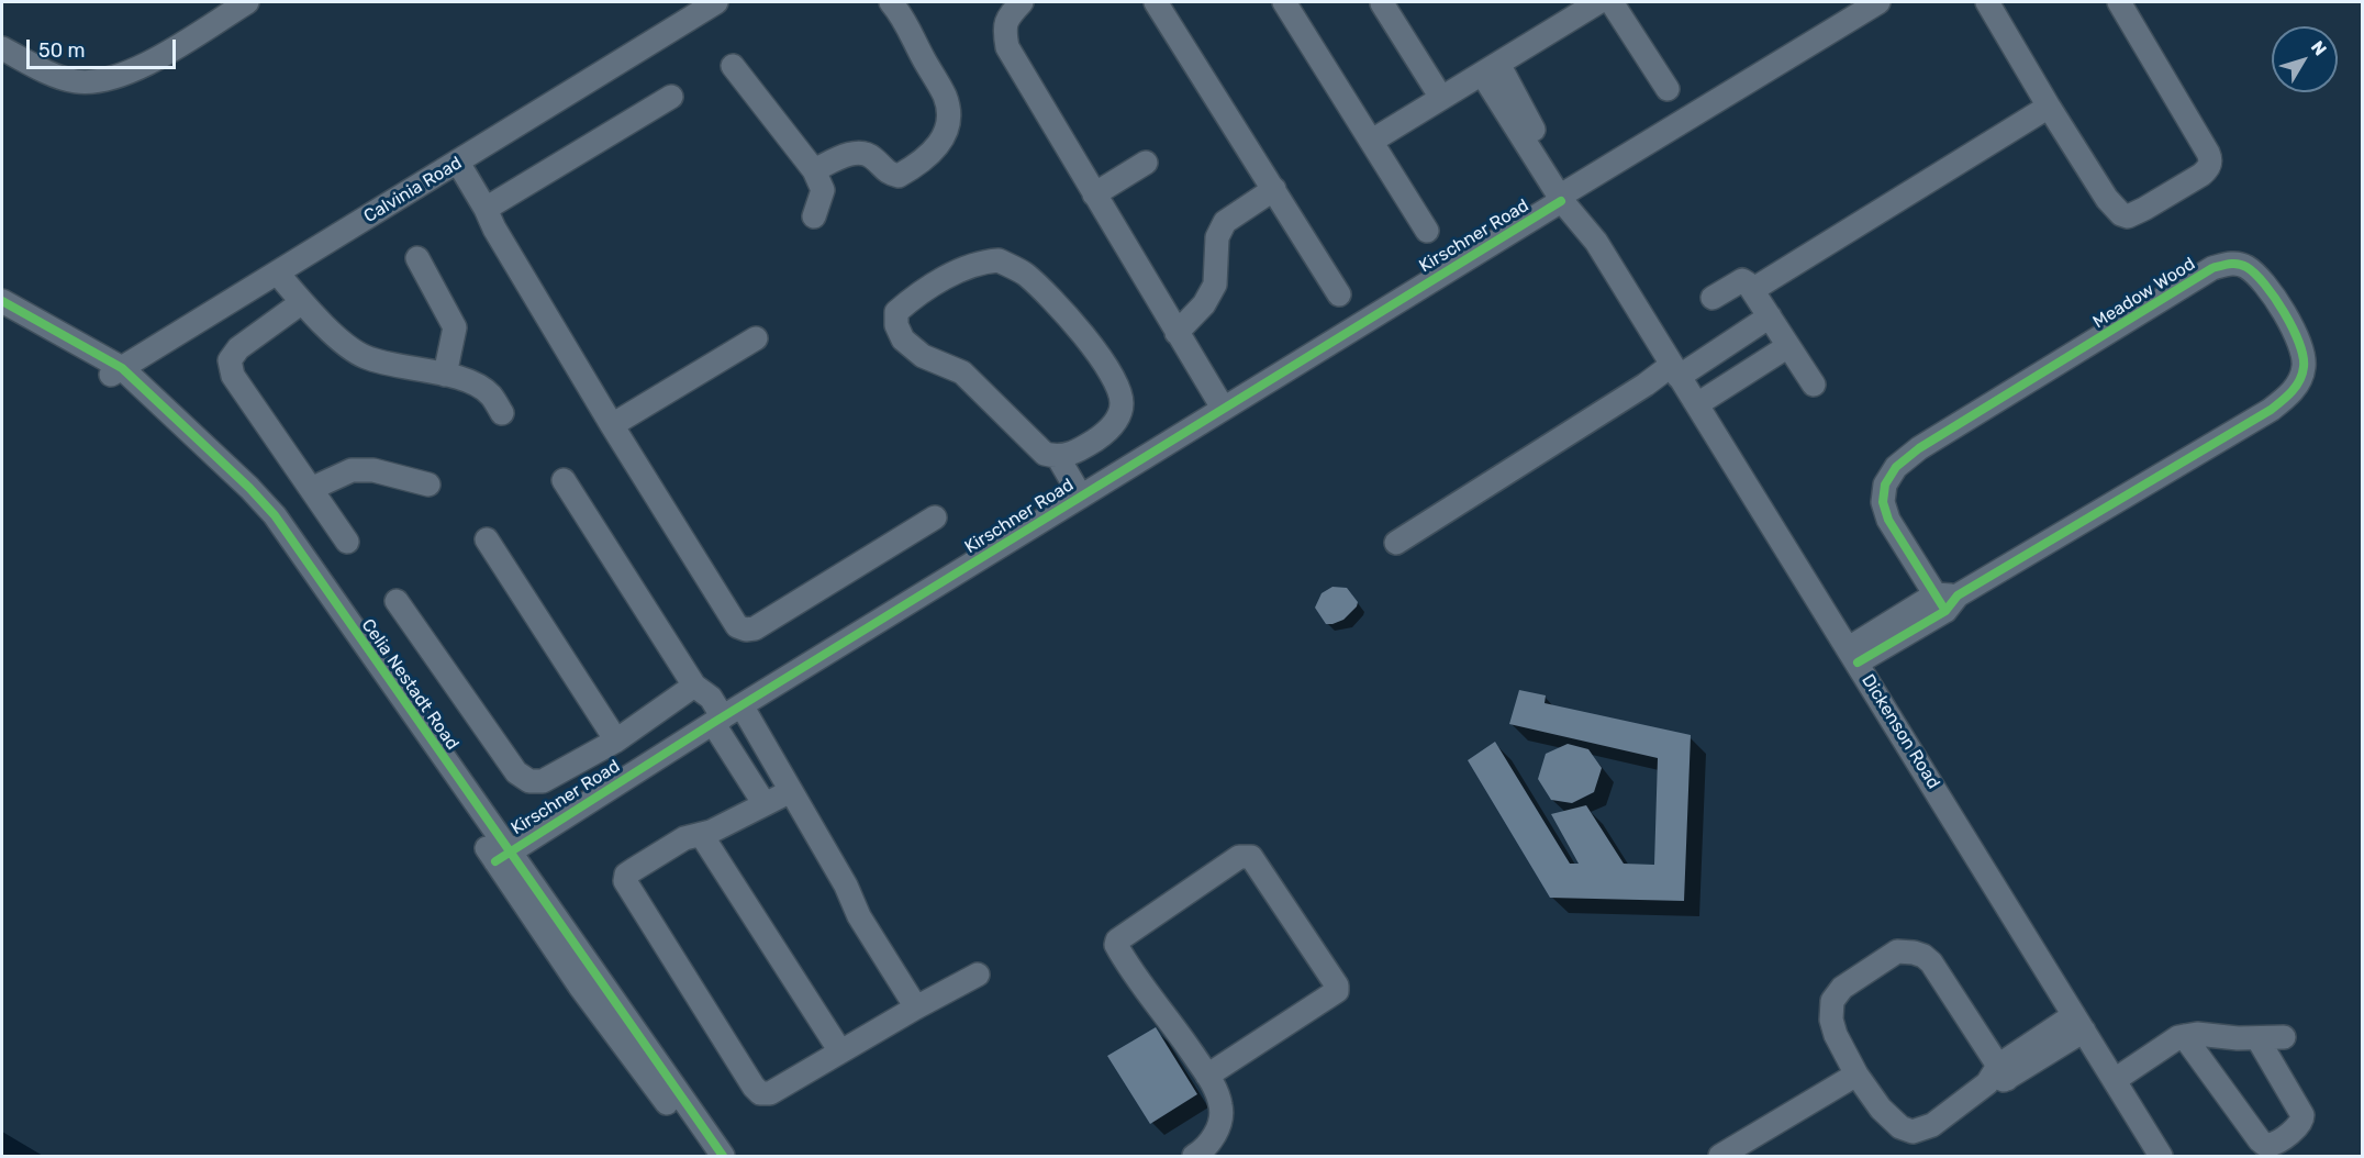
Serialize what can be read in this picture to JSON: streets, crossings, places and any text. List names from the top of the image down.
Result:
{
  "streets": {
    "street": [
      "Calvinia Road",
      "Kirschner Road",
      "Meadow Wood",
      "Celia Nestadt Road",
      "Dickenson Road"
    ]
  },
  "crossings": [
    ["Calvinia Road", "Celia Nestadt Road"],
    ["Kirschner Road", "Celia Nestadt Road"],
    ["Kirschner Road", "Dickenson Road"],
    ["Meadow Wood", "Dickenson Road"]
  ],
  "scale_bar": "50 m",
  "north": "top right"
}
